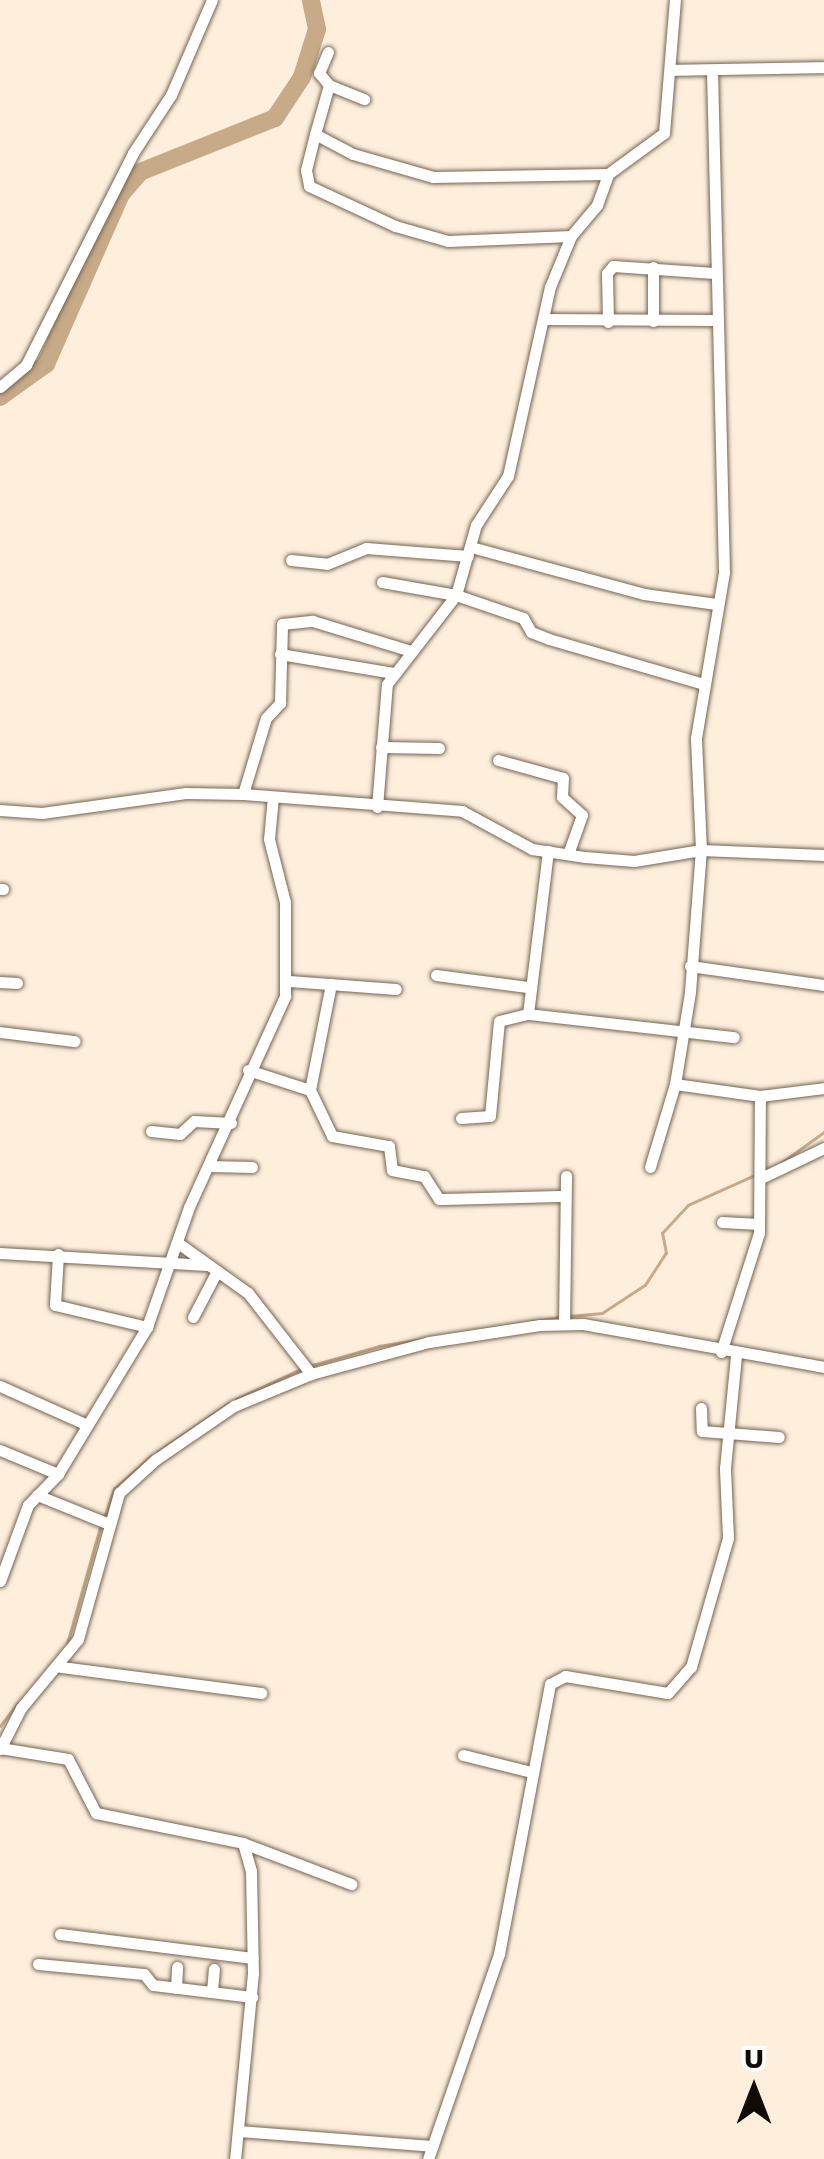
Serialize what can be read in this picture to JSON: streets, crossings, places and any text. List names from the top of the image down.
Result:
{
  "north": "top"
}
